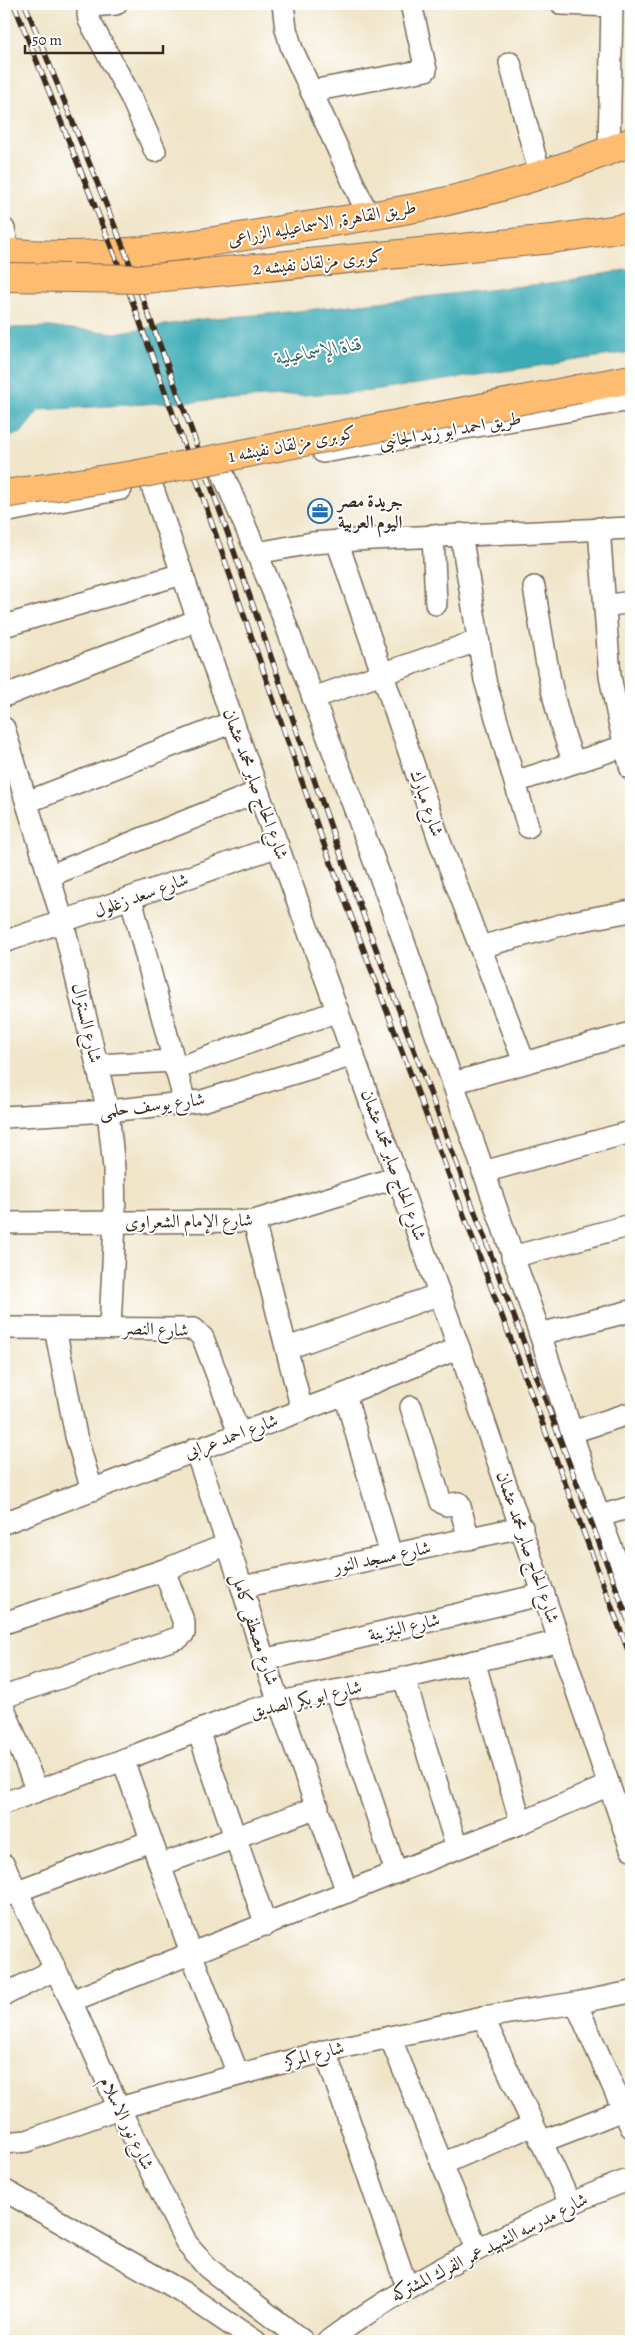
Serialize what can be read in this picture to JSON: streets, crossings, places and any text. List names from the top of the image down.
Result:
{
  "streets": {
    "highway": ["طريق القاهرة, الاسماعيليه الزراعى", "كوبرى مزلقان نفيشه 2", "كوبرى مزلقان نفيشه 1"],
    "street": [
      "طريق احمد ابو زيد الجانبى",
      "شارع الحاج صابر محمد عثمان",
      "شارع مبارك",
      "شارع سعد زغلول",
      "شارع السنترال",
      "شارع يوسف حلمى",
      "شارع الإمام الشعراوى",
      "شارع النصر",
      "شارع احمد عرابى",
      "شارع مسجد النور",
      "شارع البنزينة",
      "شارع مصطفى كامل",
      "شارع ابو بكر الصديق",
      "شارع المركز",
      "شارع نور الاسلام",
      "شارع مدرسه الشهيد عمر الفرك المشتركه"
    ]
  },
  "crossings": [
    ["طريق القاهرة, الاسماعيليه الزراعى", "كوبرى مزلقان نفيشه 2"],
    ["طريق احمد ابو زيد الجانبى", "شارع الحاج صابر محمد عثمان"],
    ["شارع الحاج صابر محمد عثمان", "شارع سعد زغلول"],
    ["شارع الحاج صابر محمد عثمان", "شارع يوسف حلمى"],
    ["شارع الحاج صابر محمد عثمان", "شارع الإمام الشعراوى"],
    ["شارع الحاج صابر محمد عثمان", "شارع احمد عرابى"],
    ["شارع الحاج صابر محمد عثمان", "شارع مسجد النور"],
    ["شارع الحاج صابر محمد عثمان", "شارع البنزينة"],
    ["شارع الحاج صابر محمد عثمان", "شارع ابو بكر الصديق"],
    ["شارع سعد زغلول", "شارع السنترال"],
    ["شارع السنترال", "شارع يوسف حلمى"],
    ["شارع السنترال", "شارع الإمام الشعراوى"],
    ["شارع السنترال", "شارع النصر"],
    ["شارع النصر", "شارع احمد عرابى"],
    ["شارع احمد عرابى", "شارع مصطفى كامل"],
    ["شارع مسجد النور", "شارع مصطفى كامل"],
    ["شارع البنزينة", "شارع مصطفى كامل"],
    ["شارع مصطفى كامل", "شارع ابو بكر الصديق"],
    ["شارع المركز", "شارع نور الاسلام"]
  ],
  "water": ["قناة الإسماعيلية"],
  "places": {
    "office": ["جريدة مصر اليوم العربية"]
  },
  "scale_bar": "50 m"
}
